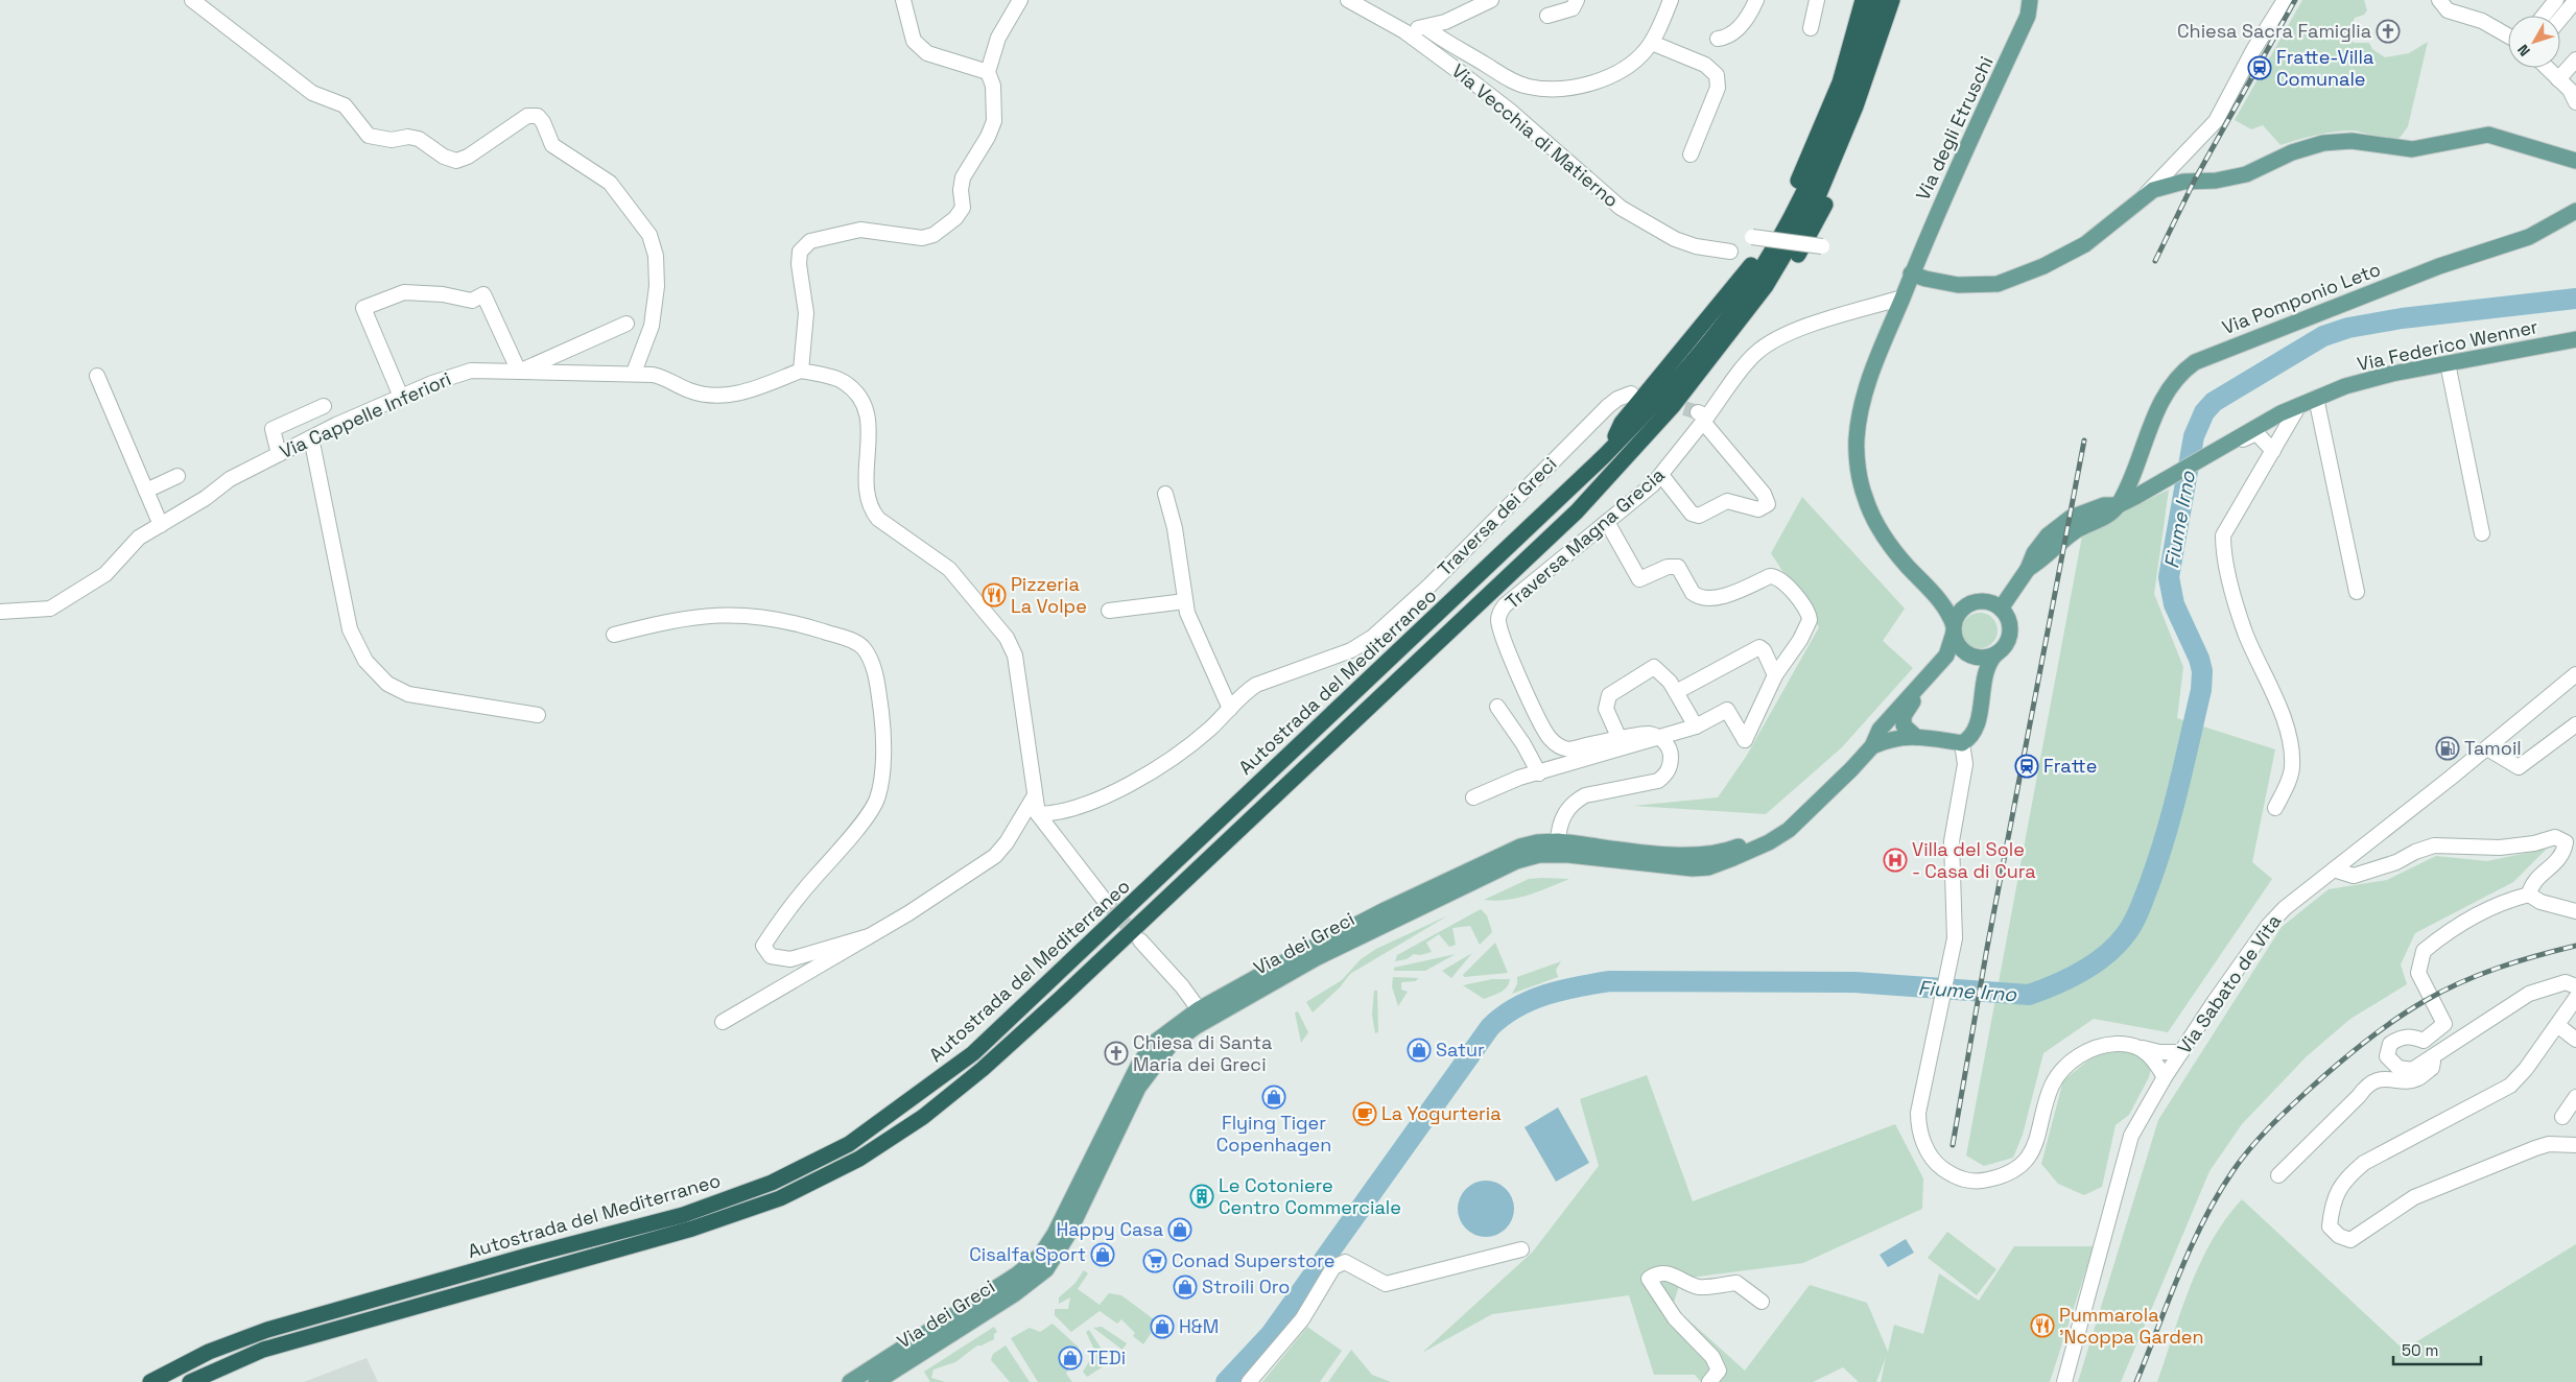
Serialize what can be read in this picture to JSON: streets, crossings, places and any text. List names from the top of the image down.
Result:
{
  "streets": {
    "highway": ["Autostrada del Mediterraneo"],
    "main road": [
      "Via degli Etruschi",
      "Via Pomponio Leto",
      "Via Federico Wenner",
      "Via dei Greci"
    ],
    "street": [
      "Via Vecchia di Matierno",
      "Via Cappelle Inferiori",
      "Traversa dei Greci",
      "Traversa Magna Grecia",
      "Via Sabato de Vita"
    ]
  },
  "crossings": [
    ["Via Pomponio Leto", "Via Federico Wenner"],
    ["Via Federico Wenner", "Via dei Greci"]
  ],
  "water": ["Fiume Irno"],
  "places": {
    "church": ["Chiesa Sacra Famiglia", "Chiesa di Santa Maria dei Greci"],
    "station": ["Fratte-Villa Comunale", "Fratte"],
    "restaurant": ["Pizzeria La Volpe", "Pummarola 'Ncoppa Garden"],
    "fuel station": ["Tamoil"],
    "hospital": ["Villa del Sole - Casa di Cura"],
    "shop": [
      "Satur",
      "Flying Tiger Copenhagen",
      "Happy Casa",
      "Cisalfa Sport",
      "Stroili Oro",
      "H&M",
      "TEDi"
    ],
    "cafe": ["La Yogurteria"],
    "building": ["Le Cotoniere Centro Commerciale"],
    "supermarket": ["Conad Superstore"]
  },
  "scale_bar": "50 m",
  "north": "bottom left"
}
